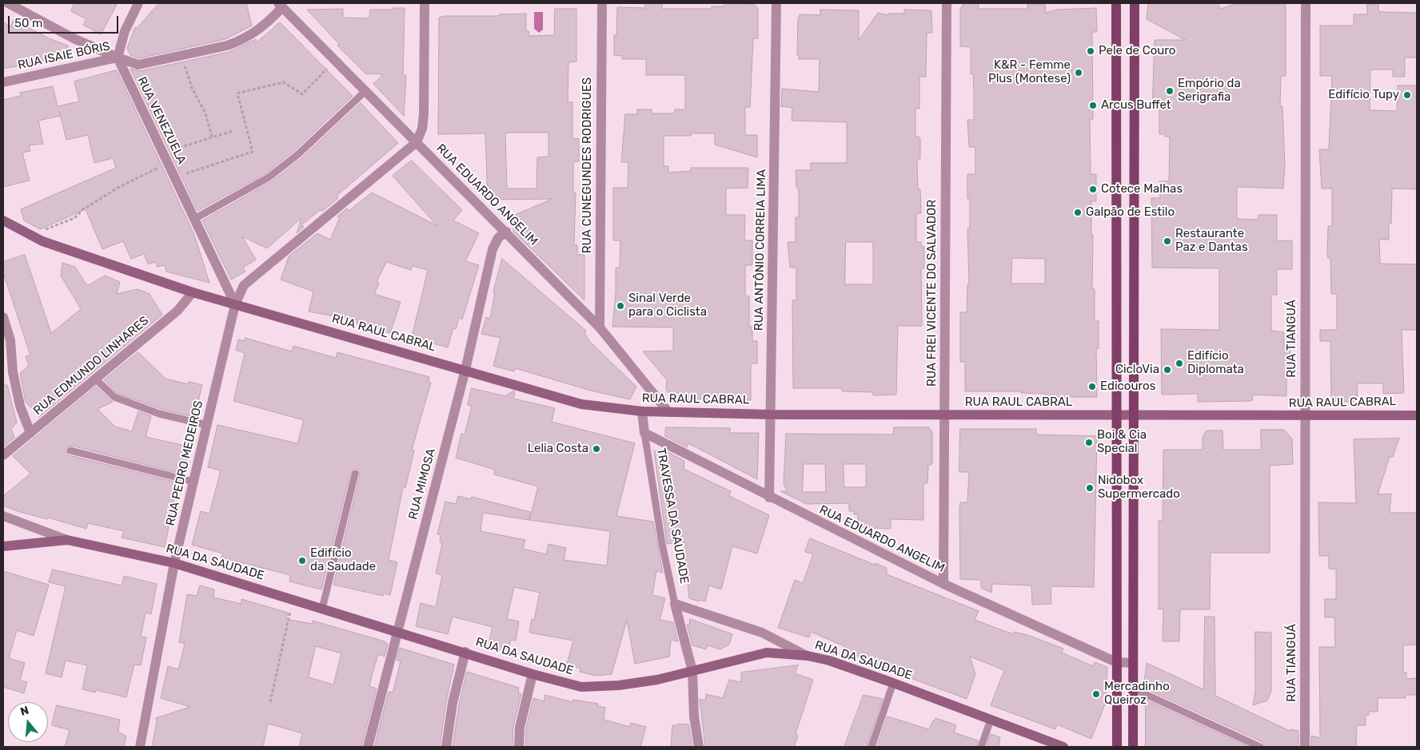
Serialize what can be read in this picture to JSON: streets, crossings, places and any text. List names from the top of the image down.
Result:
{
  "streets": {
    "main road": ["RUA RAUL CABRAL", "RUA DA SAUDADE"],
    "street": [
      "RUA ISAIE BÓRIS",
      "RUA VENEZUELA",
      "RUA CUNEGUNDES RODRIGUES",
      "RUA EDUARDO ANGELIM",
      "RUA ANTÔNIO CORREIA LIMA",
      "RUA FREI VICENTE DO SALVADOR",
      "RUA TIANGUÁ",
      "RUA EDMUNDO LINHARES",
      "RUA PEDRO MEDEIROS",
      "RUA MIMOSA",
      "TRAVESSA DA SAUDADE"
    ]
  },
  "crossings": [
    ["RUA ISAIE BÓRIS", "RUA VENEZUELA"],
    ["RUA ISAIE BÓRIS", "RUA EDUARDO ANGELIM"],
    ["RUA VENEZUELA", "RUA RAUL CABRAL"],
    ["RUA VENEZUELA", "RUA PEDRO MEDEIROS"],
    ["RUA CUNEGUNDES RODRIGUES", "RUA EDUARDO ANGELIM"],
    ["RUA EDUARDO ANGELIM", "RUA ANTÔNIO CORREIA LIMA"],
    ["RUA EDUARDO ANGELIM", "RUA FREI VICENTE DO SALVADOR"],
    ["RUA EDUARDO ANGELIM", "RUA RAUL CABRAL"],
    ["RUA EDUARDO ANGELIM", "RUA MIMOSA"],
    ["RUA EDUARDO ANGELIM", "TRAVESSA DA SAUDADE"],
    ["RUA ANTÔNIO CORREIA LIMA", "RUA RAUL CABRAL"],
    ["RUA FREI VICENTE DO SALVADOR", "RUA RAUL CABRAL"],
    ["RUA RAUL CABRAL", "RUA TIANGUÁ"],
    ["RUA RAUL CABRAL", "RUA EDMUNDO LINHARES"],
    ["RUA RAUL CABRAL", "RUA PEDRO MEDEIROS"],
    ["RUA RAUL CABRAL", "RUA MIMOSA"],
    ["RUA PEDRO MEDEIROS", "RUA DA SAUDADE"],
    ["RUA MIMOSA", "RUA DA SAUDADE"],
    ["TRAVESSA DA SAUDADE", "RUA DA SAUDADE"]
  ],
  "places": [
    "Pele de Couro",
    "K&R - Femme Plus (Montese)",
    "Empório da Serigrafia",
    "Edifício Tupy",
    "Arcus Buffet",
    "Cotece Malhas",
    "Galpão de Estilo",
    "Restaurante Paz e Dantas",
    "Sinal Verde para o Ciclista",
    "Edifício Diplomata",
    "CicloVia",
    "Edicouros",
    "Boi & Cia Special",
    "Lelia Costa",
    "Nidobox Supermercado",
    "Edifício da Saudade",
    "Mercadinho Queiroz"
  ],
  "scale_bar": "50 m",
  "north": "top"
}
